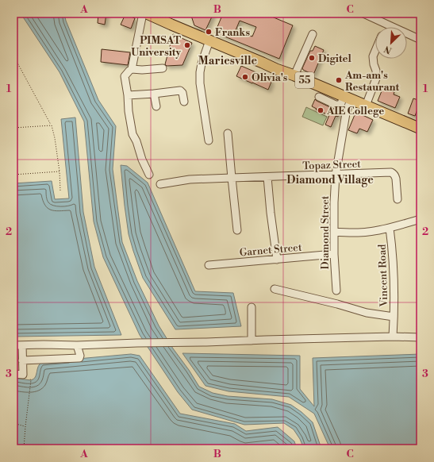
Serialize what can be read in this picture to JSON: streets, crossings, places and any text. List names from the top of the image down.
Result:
{
  "streets": {
    "highway": ["55"],
    "street": [
      "Topaz Street",
      "Diamond Street",
      "Garnet Street",
      "Vincent Road"
    ]
  },
  "crossings": [
    ["55", "Diamond Street"],
    ["Topaz Street", "Diamond Street"],
    ["Diamond Street", "Garnet Street"]
  ],
  "districts": ["Mariesville", "Diamond Village"],
  "places": [
    "Franks",
    "PIMSAT University",
    "Digitel",
    "Olivia's",
    "Am-am's Restaurant",
    "AIE College"
  ],
  "north": "bottom left",
  "grid": {
    "columns": ["A", "B", "C"],
    "rows": ["1", "2", "3"]
  }
}
